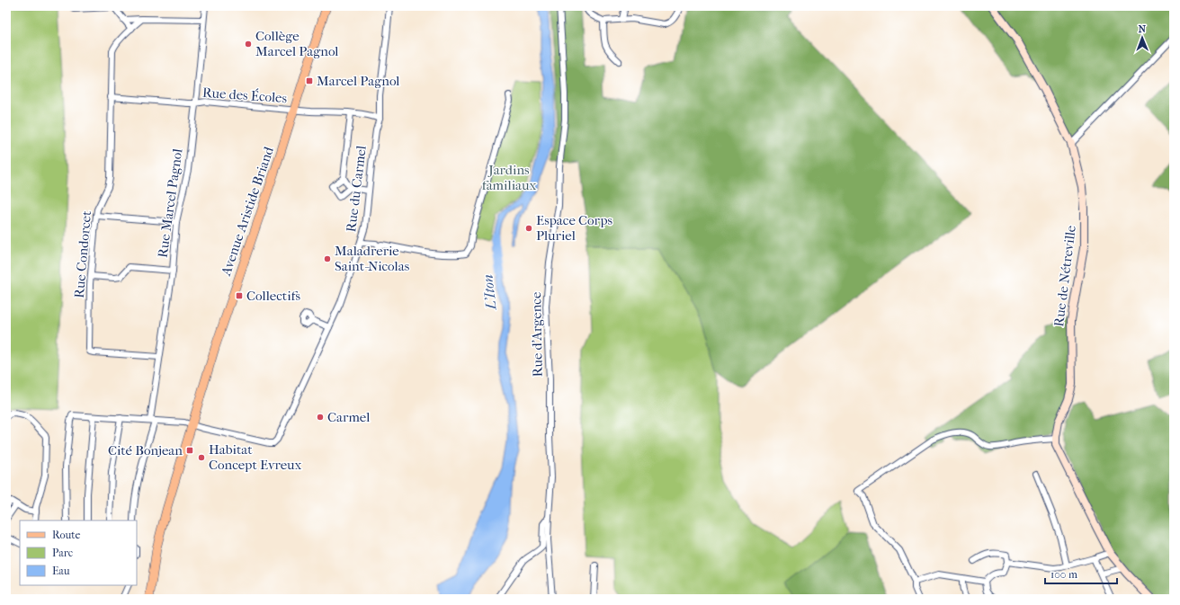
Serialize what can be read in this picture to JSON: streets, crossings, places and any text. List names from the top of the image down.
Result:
{
  "streets": {
    "main road": ["Avenue Aristide Briand"],
    "street": [
      "Rue des Écoles",
      "Rue du Carmel",
      "Rue Marcel Pagnol",
      "Rue Condorcet",
      "Rue de Nétreville",
      "Rue d'Argence"
    ]
  },
  "crossings": [
    ["Rue des Écoles", "Rue du Carmel"],
    ["Rue des Écoles", "Rue Marcel Pagnol"],
    ["Rue des Écoles", "Avenue Aristide Briand"],
    ["Rue des Écoles", "Rue Condorcet"],
    ["Rue du Carmel", "Avenue Aristide Briand"],
    ["Rue Marcel Pagnol", "Rue Condorcet"]
  ],
  "water": ["L'Iton"],
  "parks": ["Jardins familiaux"],
  "places": {
    "other": [
      "Collège Marcel Pagnol",
      "Espace Corps Pluriel",
      "Maladrerie Saint-Nicolas",
      "Carmel",
      "Habitat Concept Evreux"
    ],
    "transit": ["Marcel Pagnol", "Collectifs", "Cité Bonjean"]
  },
  "legend": ["Route", "Parc", "Eau"],
  "scale_bar": "100 m",
  "north": "top"
}
